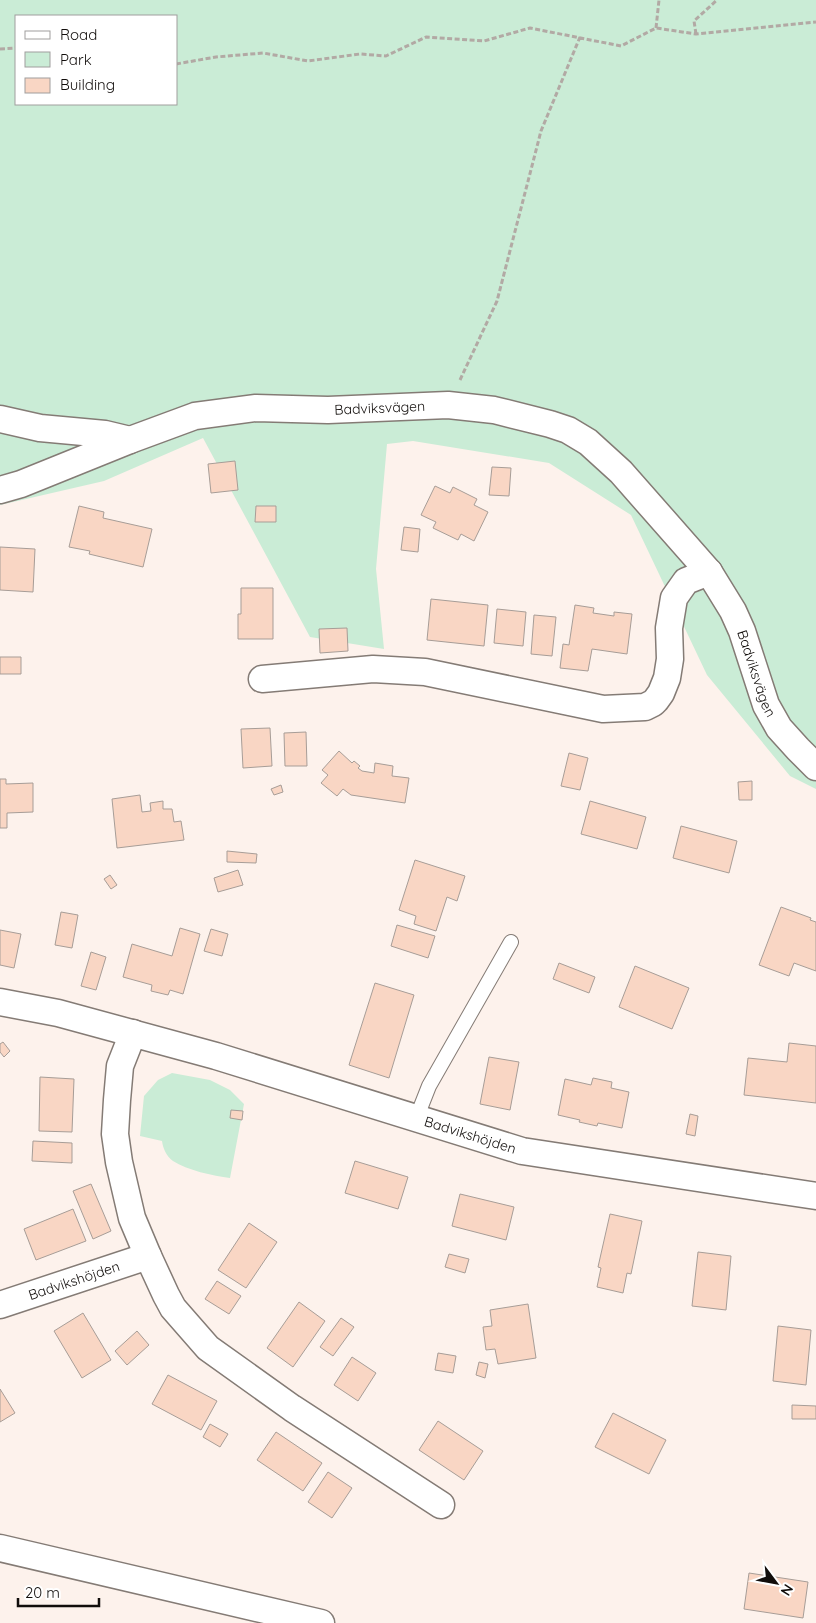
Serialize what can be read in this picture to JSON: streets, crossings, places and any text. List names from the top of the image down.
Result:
{
  "streets": {
    "street": ["Badviksvägen", "Badvikshöjden"]
  },
  "legend": ["Road", "Park", "Building"],
  "scale_bar": "20 m",
  "north": "bottom right"
}
